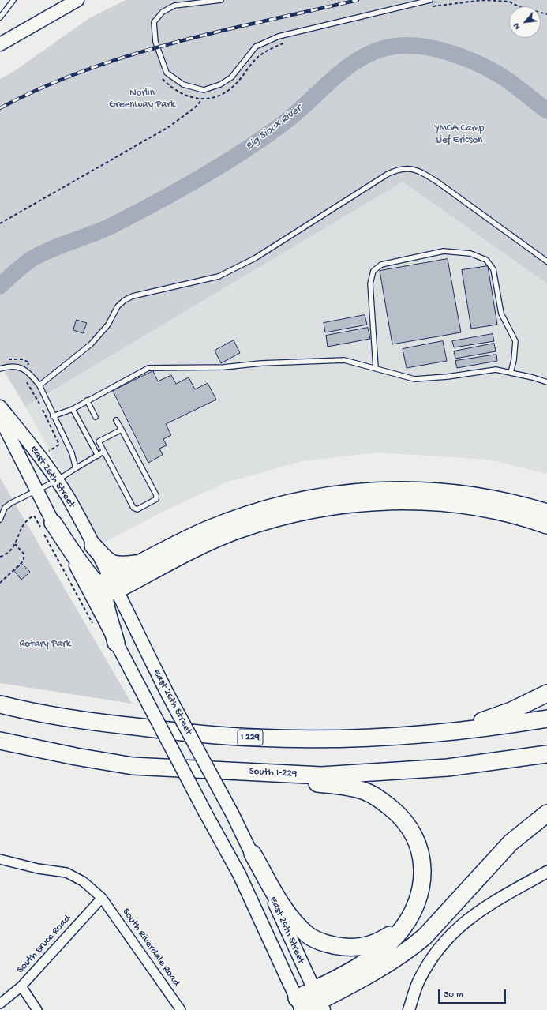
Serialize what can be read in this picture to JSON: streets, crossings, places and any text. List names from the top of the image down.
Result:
{
  "streets": {
    "highway": ["I 229", "South I-229"],
    "main road": ["East 26th Street"],
    "street": ["South Bruce Road", "South Riverdale Road"]
  },
  "crossings": [
    ["South Bruce Road", "South Riverdale Road"]
  ],
  "water": ["Big Sioux River"],
  "parks": ["Norlin Greenway Park", "YMCA Camp Lief Ericson", "Rotary Park"],
  "scale_bar": "50 m",
  "north": "bottom left"
}
